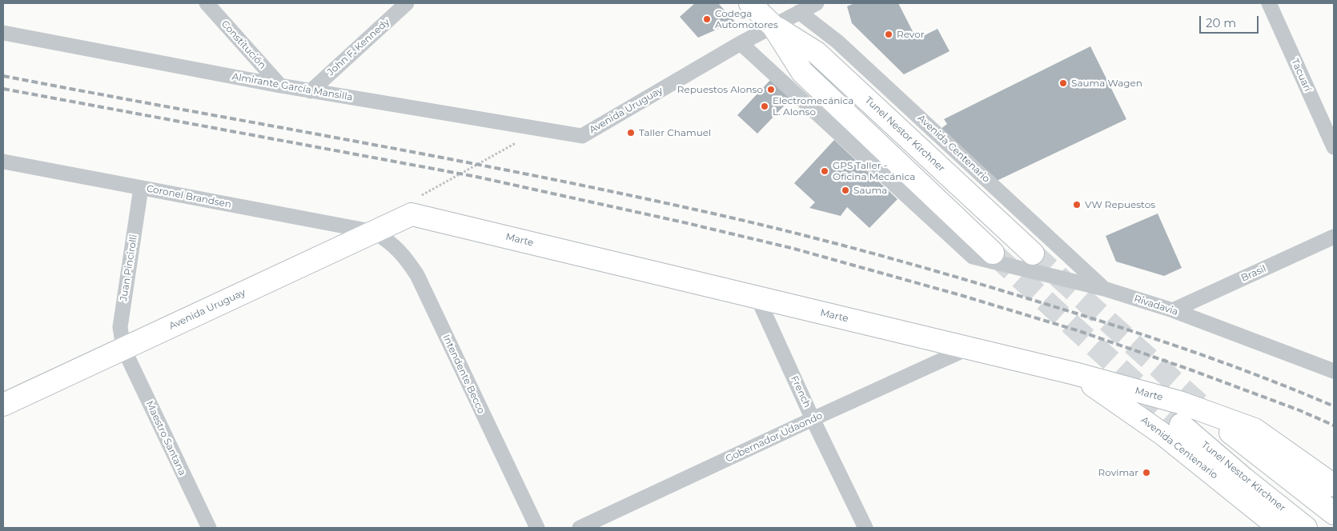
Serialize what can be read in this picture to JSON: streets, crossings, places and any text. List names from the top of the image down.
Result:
{
  "streets": {
    "street": [
      "Constitución",
      "John F. Kennedy",
      "Tacuarí",
      "Almirante García Mansilla",
      "Avenida Uruguay",
      "Tunel Nestor Kirchner",
      "Avenida Centenario",
      "Coronel Brandsen",
      "Marte",
      "Juan Pincirolli",
      "Brasil",
      "Rivadavia",
      "Intendente Becco",
      "French",
      "Gobernador Udaondo",
      "Maestro Santana"
    ]
  },
  "crossings": [
    ["Constitución", "Almirante García Mansilla"],
    ["John F. Kennedy", "Almirante García Mansilla"],
    ["Almirante García Mansilla", "Avenida Uruguay"],
    ["Avenida Uruguay", "Tunel Nestor Kirchner"],
    ["Avenida Uruguay", "Avenida Centenario"],
    ["Avenida Uruguay", "Coronel Brandsen"],
    ["Avenida Uruguay", "Marte"],
    ["Avenida Uruguay", "Juan Pincirolli"],
    ["Avenida Uruguay", "Intendente Becco"],
    ["Avenida Uruguay", "Maestro Santana"],
    ["Tunel Nestor Kirchner", "Avenida Centenario"],
    ["Avenida Centenario", "Marte"],
    ["Avenida Centenario", "Rivadavia"],
    ["Coronel Brandsen", "Juan Pincirolli"],
    ["Coronel Brandsen", "Intendente Becco"],
    ["Marte", "French"],
    ["Marte", "Gobernador Udaondo"],
    ["Juan Pincirolli", "Maestro Santana"],
    ["Brasil", "Rivadavia"],
    ["French", "Gobernador Udaondo"]
  ],
  "places": [
    "Codega Automotores",
    "Revor",
    "Sauma Wagen",
    "Repuestos Alonso",
    "Electromecánica L. Alonso",
    "Taller Chamuel",
    "GPS Taller - Oficina Mecánica",
    "Sauma",
    "VW Repuestos",
    "Rovimar"
  ],
  "scale_bar": "20 m"
}
